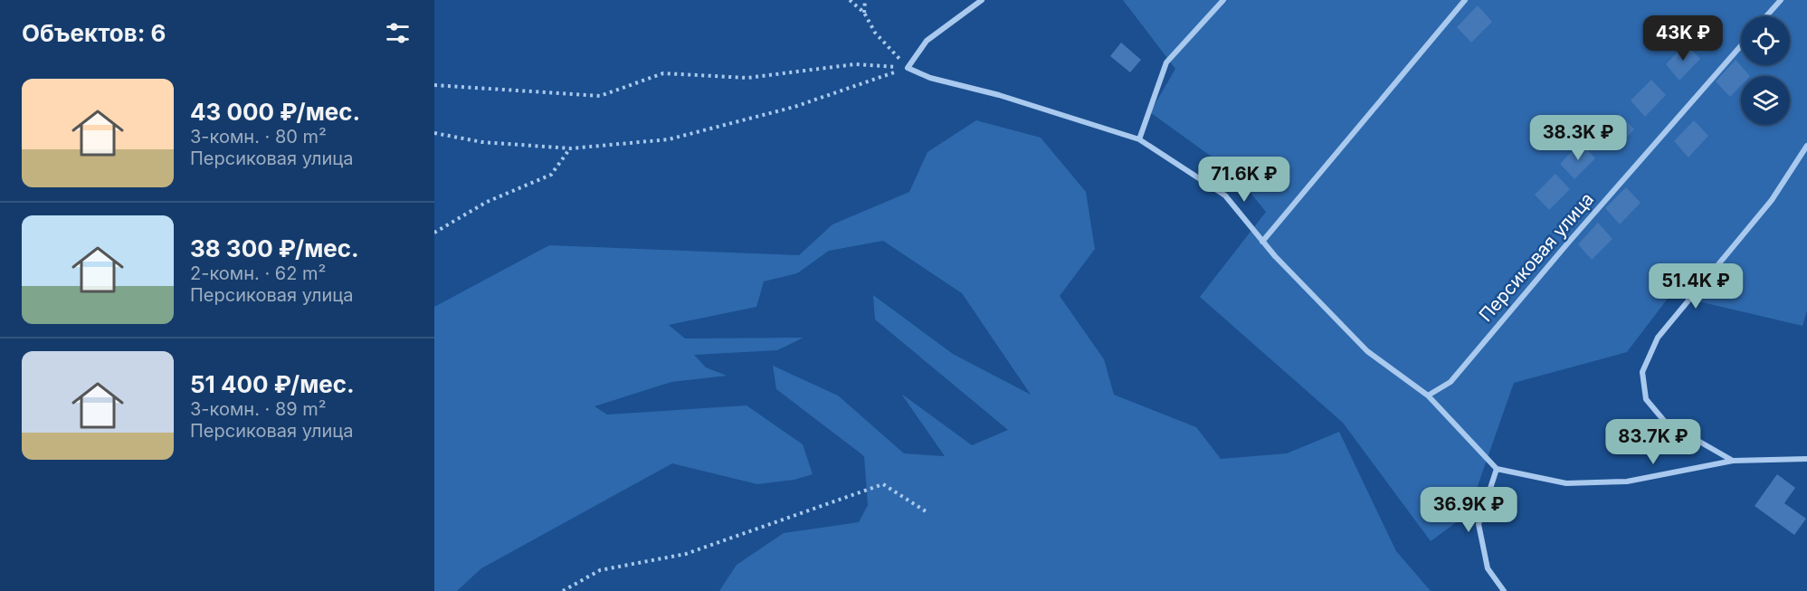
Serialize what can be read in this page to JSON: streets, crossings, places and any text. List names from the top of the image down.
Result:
{
  "streets": {
    "street": ["Персиковая улица"]
  },
  "page": {
    "heading": "Объектов: 6",
    "price": [
      "43K ₽",
      "38.3K ₽",
      "71.6K ₽",
      "51.4K ₽",
      "83.7K ₽",
      "36.9K ₽"
    ],
    "list": [
      {
        "name": "43 000 ₽/мес.",
        "note": "3-комн. · 80 m² · Персиковая улица"
      },
      {
        "name": "38 300 ₽/мес.",
        "note": "2-комн. · 62 m² · Персиковая улица"
      },
      {
        "name": "51 400 ₽/мес.",
        "note": "3-комн. · 89 m² · Персиковая улица"
      }
    ]
  }
}
